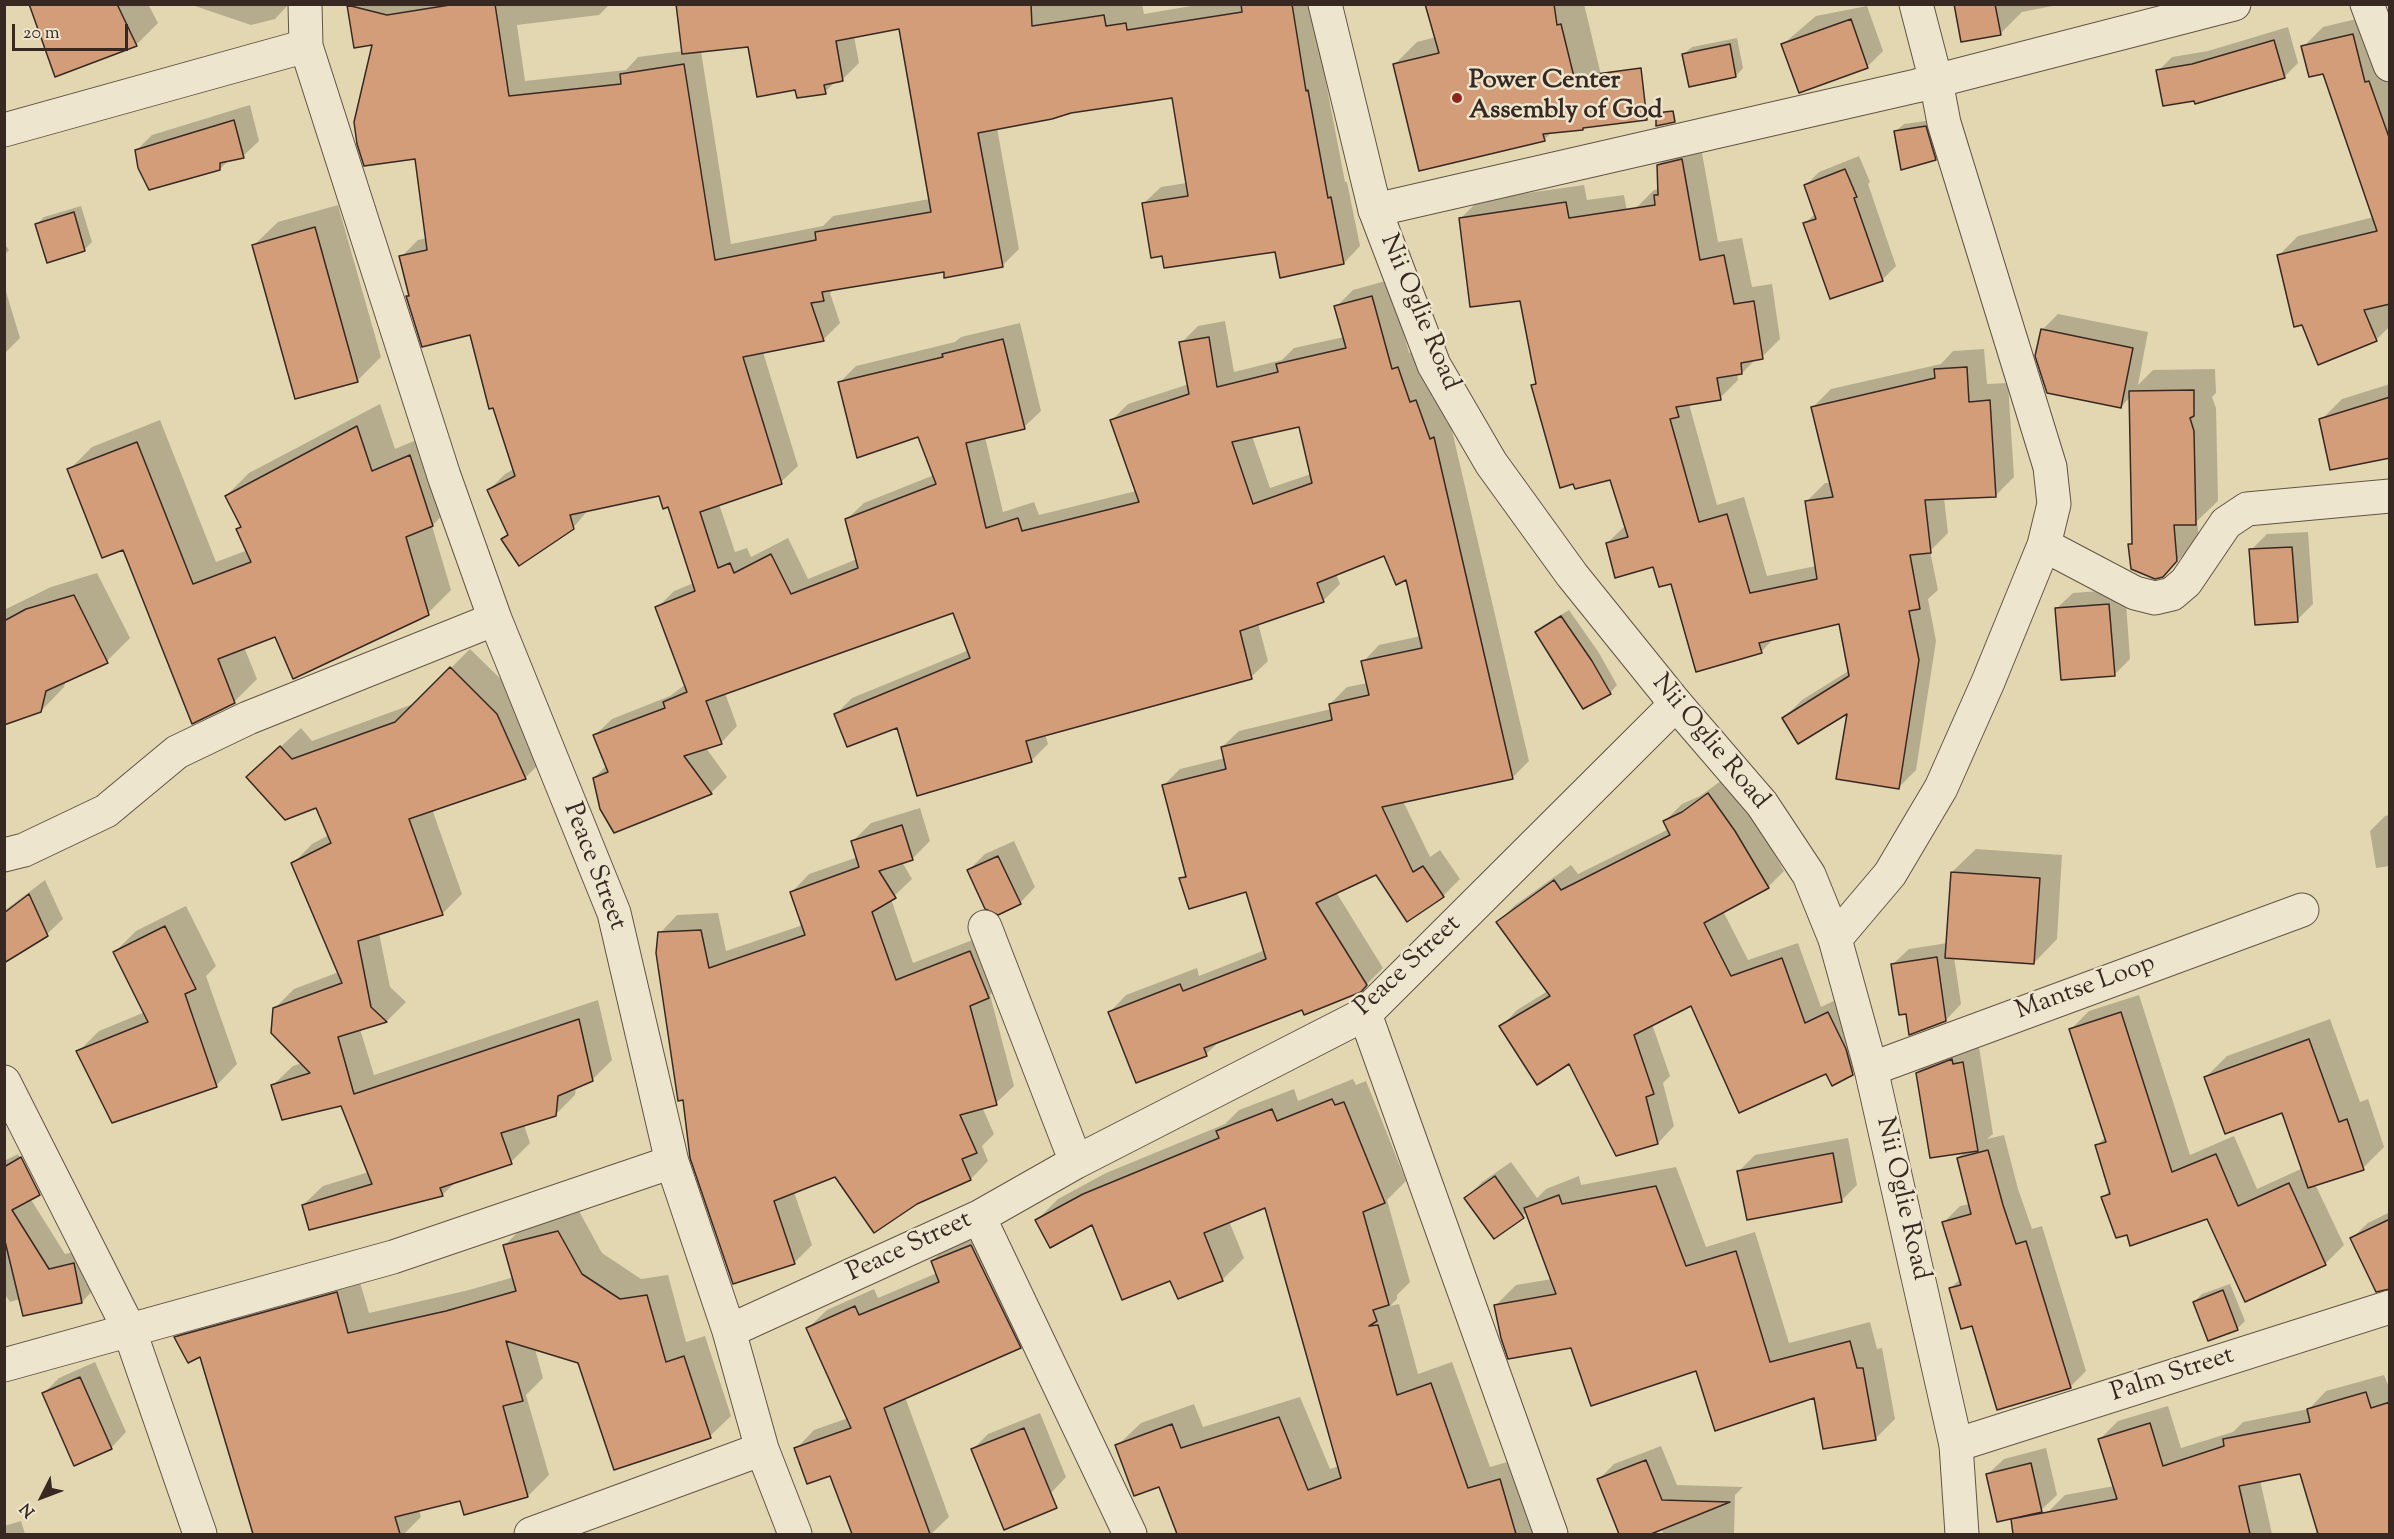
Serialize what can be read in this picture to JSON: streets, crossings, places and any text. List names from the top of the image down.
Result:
{
  "streets": {
    "street": [
      "Nii Oglie Road",
      "Peace Street",
      "Mantse Loop",
      "Palm Street"
    ]
  },
  "crossings": [
    ["Nii Oglie Road", "Peace Street"],
    ["Nii Oglie Road", "Mantse Loop"],
    ["Nii Oglie Road", "Palm Street"]
  ],
  "places": ["Power Center Assembly of God"],
  "scale_bar": "20 m",
  "north": "bottom left"
}
